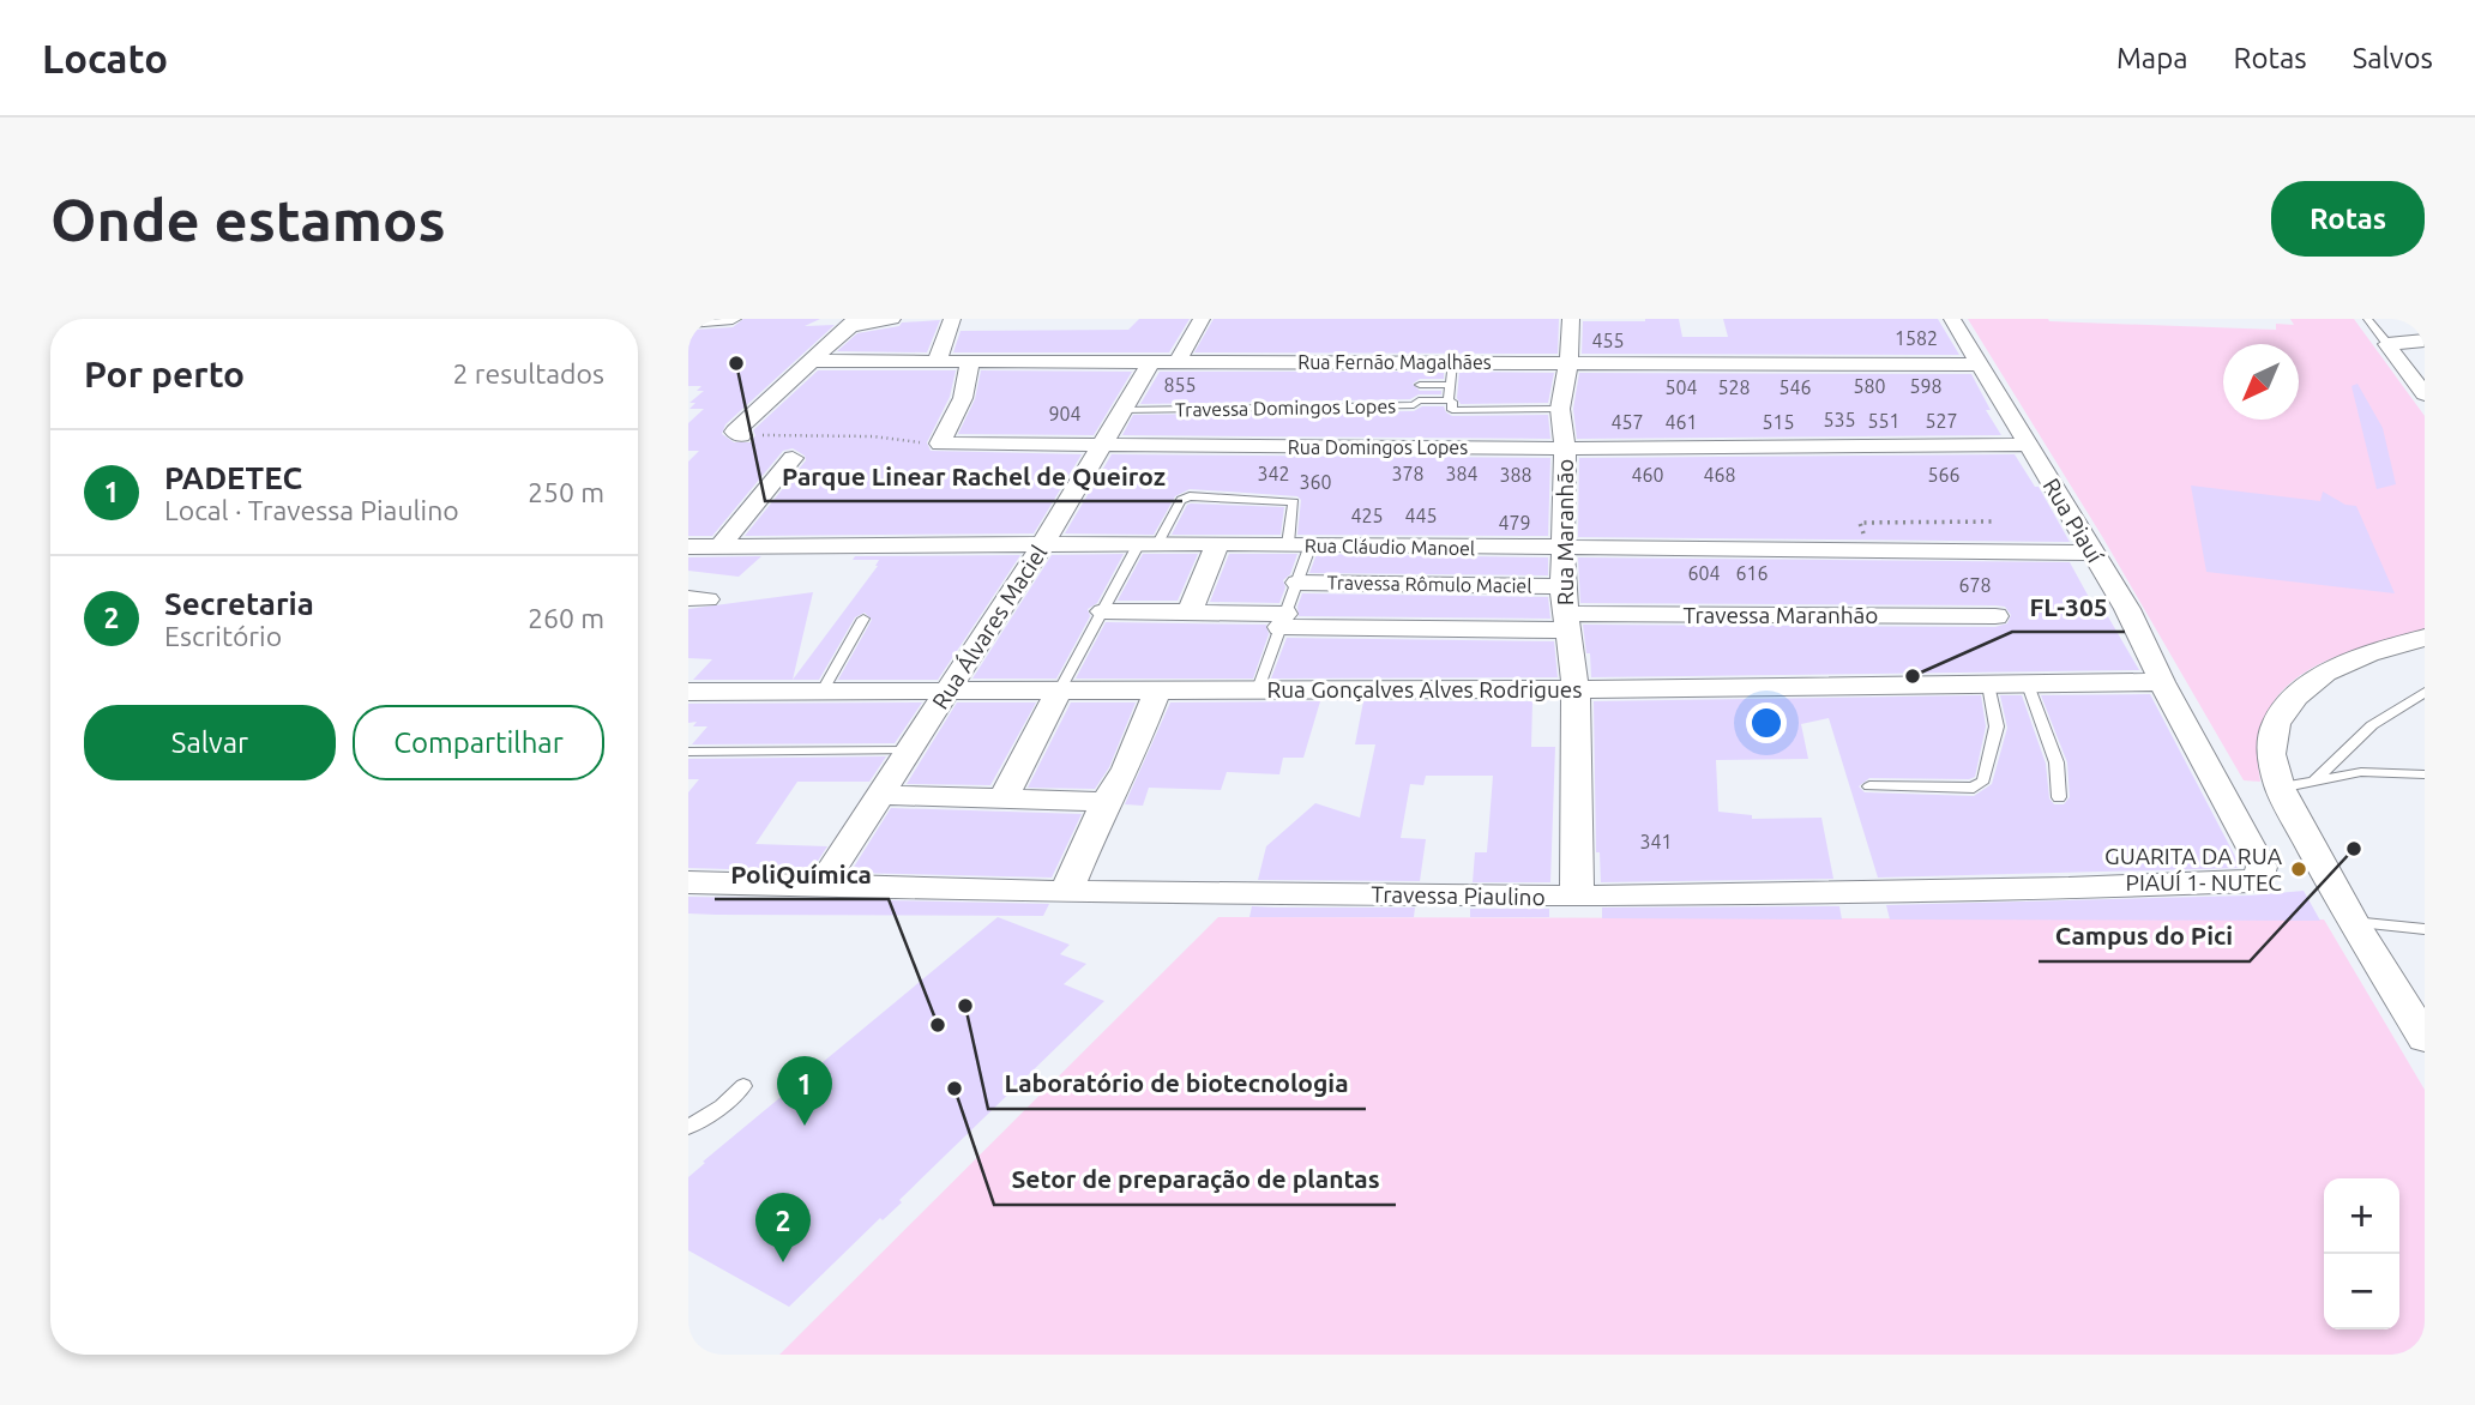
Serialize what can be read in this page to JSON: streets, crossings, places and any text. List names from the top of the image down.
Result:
{
  "streets": {
    "street": [
      "Rua Fernão Magalhães",
      "Rua Domingos Lopes",
      "Rua Piauí",
      "Rua Maranhão",
      "Rua Cláudio Manoel",
      "Travessa Rômulo Maciel",
      "Travessa Maranhão",
      "Rua Álvares Maciel",
      "Rua Gonçalves Alves Rodrigues",
      "Travessa Piaulino"
    ],
    "lane": ["Travessa Domingos Lopes"]
  },
  "crossings": [
    ["Rua Fernão Magalhães", "Rua Piauí"],
    ["Rua Fernão Magalhães", "Rua Maranhão"],
    ["Rua Fernão Magalhães", "Rua Álvares Maciel"],
    ["Travessa Domingos Lopes", "Rua Maranhão"],
    ["Travessa Domingos Lopes", "Rua Álvares Maciel"],
    ["Rua Domingos Lopes", "Rua Piauí"],
    ["Rua Domingos Lopes", "Rua Maranhão"],
    ["Rua Domingos Lopes", "Rua Álvares Maciel"],
    ["Rua Piauí", "Rua Cláudio Manoel"],
    ["Rua Piauí", "Rua Gonçalves Alves Rodrigues"],
    ["Rua Piauí", "Travessa Piaulino"],
    ["Rua Maranhão", "Rua Cláudio Manoel"],
    ["Rua Maranhão", "Travessa Rômulo Maciel"],
    ["Rua Maranhão", "Travessa Maranhão"],
    ["Rua Maranhão", "Rua Gonçalves Alves Rodrigues"],
    ["Rua Maranhão", "Travessa Piaulino"],
    ["Rua Cláudio Manoel", "Rua Álvares Maciel"],
    ["Rua Álvares Maciel", "Rua Gonçalves Alves Rodrigues"],
    ["Rua Álvares Maciel", "Travessa Piaulino"]
  ],
  "places": [
    "Parque Linear Rachel de Queiroz",
    "FL-305",
    "Campus do Pici",
    "GUARITA DA RUA PIAUÍ 1- NUTEC",
    "Laboratório de biotecnologia",
    "PoliQuímica",
    "Setor de preparação de plantas"
  ],
  "house_numbers": [
    "1582",
    "455",
    "855",
    "580",
    "598",
    "504",
    "528",
    "546",
    "904",
    "535",
    "551",
    "527",
    "457",
    "461",
    "515",
    "342",
    "378",
    "384",
    "388",
    "460",
    "468",
    "566",
    "360",
    "425",
    "445",
    "479",
    "604",
    "616",
    "678",
    "341"
  ],
  "north": "bottom left",
  "page": {
    "header": "Locato",
    "nav": ["Mapa", "Rotas", "Salvos"],
    "buttons": [
      "Rotas",
      ["Salvar", "Compartilhar"]
    ],
    "title": "Onde estamos",
    "heading": ["Por perto", "2 resultados"],
    "list": [
      {
        "mark": "1",
        "name": "PADETEC",
        "note": "Local · Travessa Piaulino",
        "value": "250 m"
      },
      {
        "mark": "2",
        "name": "Secretaria",
        "note": "Escritório",
        "value": "260 m"
      }
    ],
    "pins": ["1", "2"],
    "map_buttons": ["+", "−"]
  }
}
